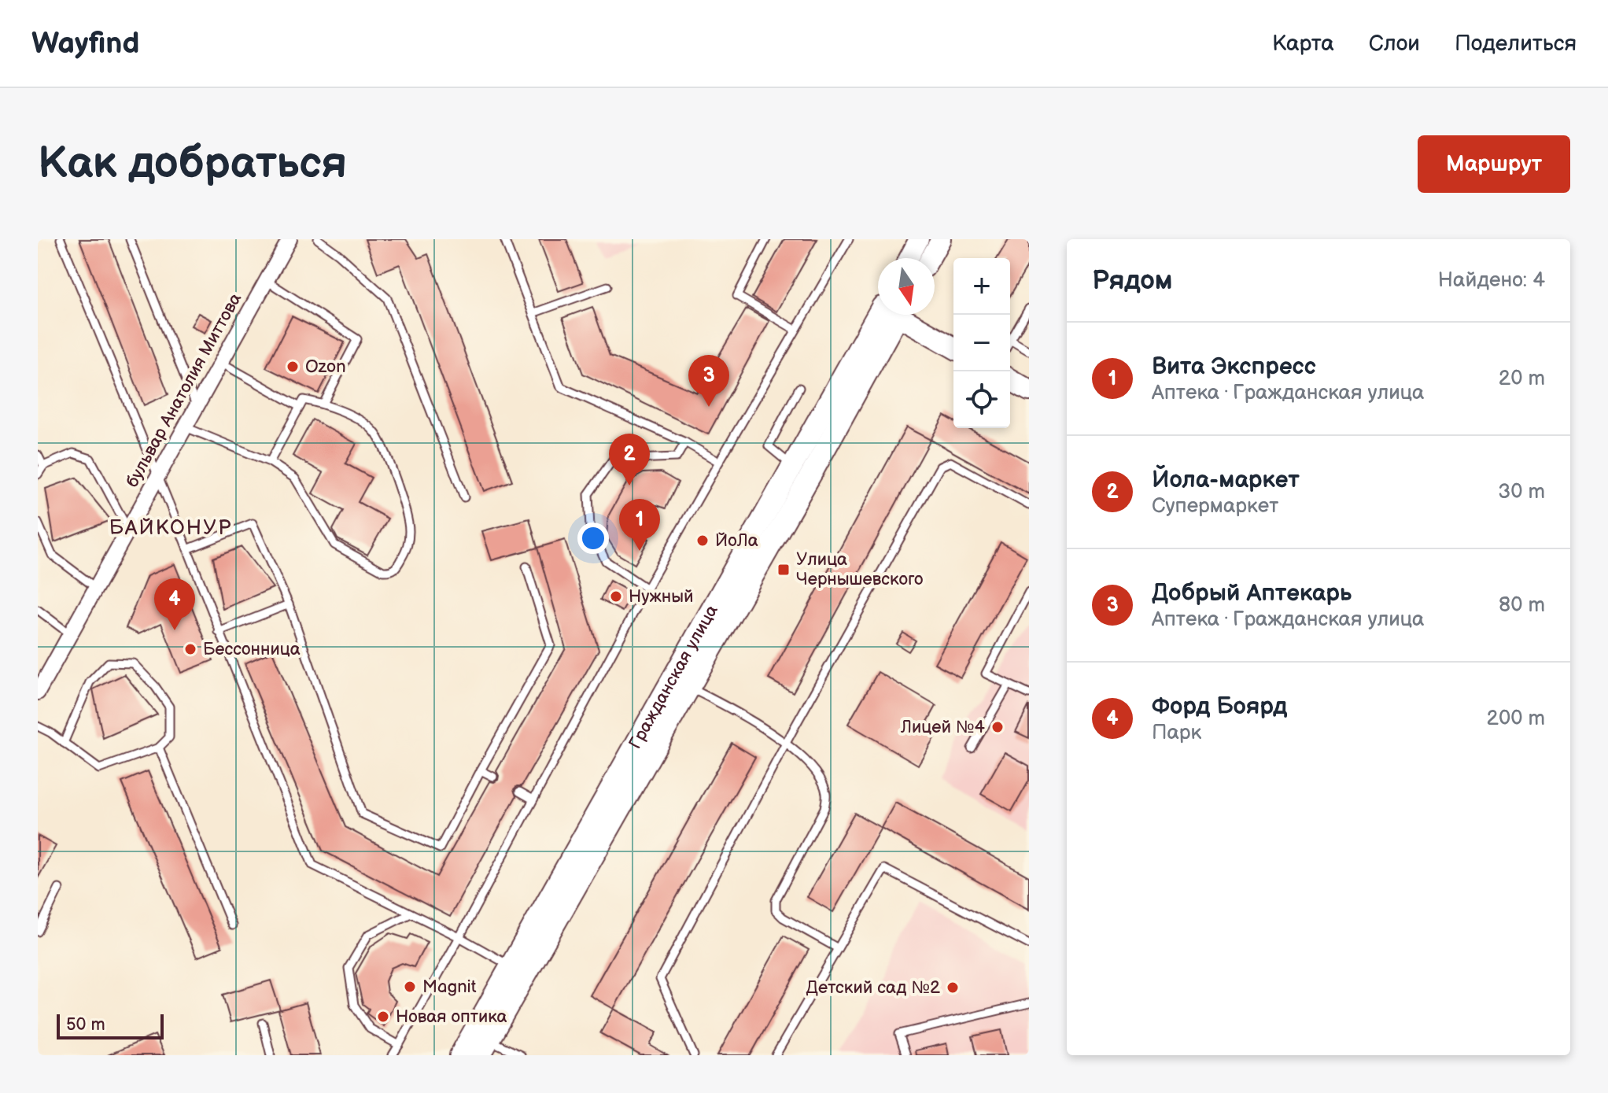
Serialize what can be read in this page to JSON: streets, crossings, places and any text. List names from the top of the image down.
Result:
{
  "streets": {
    "main road": ["Гражданская улица"],
    "street": ["бульвар Анатолия Миттова"]
  },
  "districts": ["БАЙКОНУР"],
  "places": {
    "other": [
      "Ozon",
      "ЙоЛа",
      "Нужный",
      "Бессонница",
      "Лицей №4",
      "Magnit",
      "Детский сад №2",
      "Новая оптика"
    ],
    "transit": ["Улица Чернышевского"]
  },
  "scale_bar": "50 m",
  "north": "bottom",
  "page": {
    "header": "Wayfind",
    "nav": ["Карта", "Слои", "Поделиться"],
    "buttons": "Маршрут",
    "title": "Как добраться",
    "heading": ["Рядом", "Найдено: 4"],
    "map_buttons": ["+", "−"],
    "list": [
      {
        "mark": "1",
        "name": "Вита Экспресс",
        "note": "Аптека · Гражданская улица",
        "value": "20 m"
      },
      {
        "mark": "2",
        "name": "Йола-маркет",
        "note": "Супермаркет",
        "value": "30 m"
      },
      {
        "mark": "3",
        "name": "Добрый Аптекарь",
        "note": "Аптека · Гражданская улица",
        "value": "80 m"
      },
      {
        "mark": "4",
        "name": "Форд Боярд",
        "note": "Парк",
        "value": "200 m"
      }
    ],
    "pins": [
      "3",
      "2",
      "1",
      "4"
    ],
    "scale": "50 m"
  }
}
